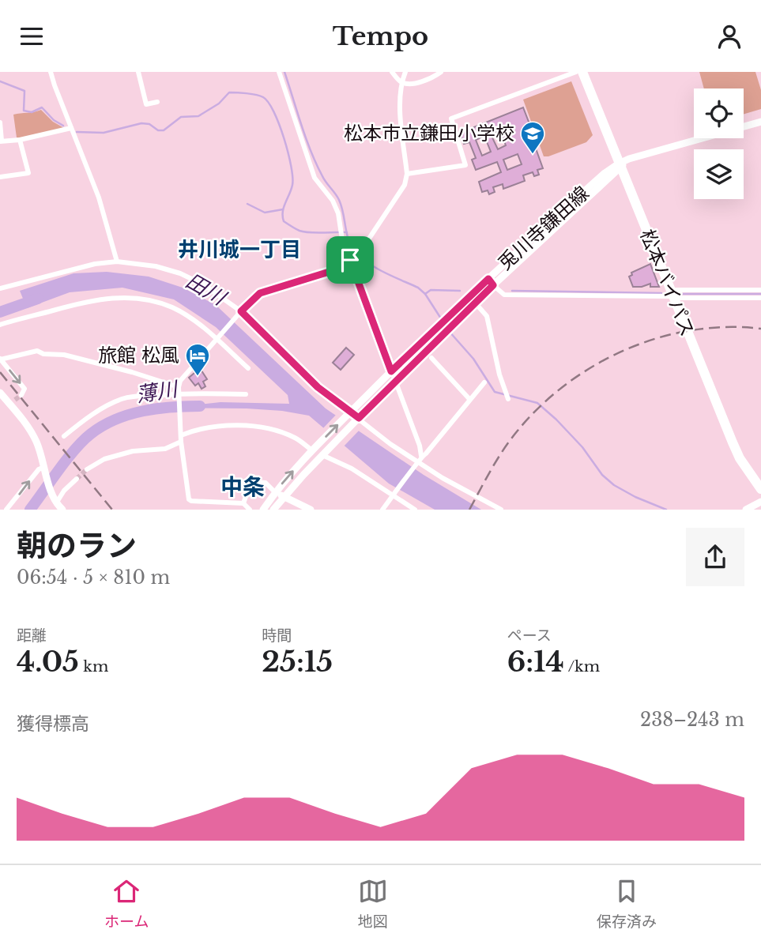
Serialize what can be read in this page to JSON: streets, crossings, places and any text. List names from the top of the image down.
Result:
{
  "streets": {
    "highway": ["松本バイパス"],
    "main road": ["兎川寺鎌田線"]
  },
  "crossings": [
    ["兎川寺鎌田線", "松本バイパス"]
  ],
  "districts": ["井川城一丁目", "中条"],
  "water": ["田川", "薄川"],
  "places": {
    "school or university": ["松本市立鎌田小学校"],
    "hotel": ["旅館 松風"]
  },
  "page": {
    "header": "Tempo",
    "heading": ["朝のラン", "06:54 · 5 × 810 m"],
    "stats": [
      ["距離", "4.05 km"],
      ["時間", "25:15"],
      ["ペース", "6:14 /km"]
    ],
    "chart": ["獲得標高", "238–243 m"],
    "tabs": ["ホーム", "地図", "保存済み"]
  }
}
